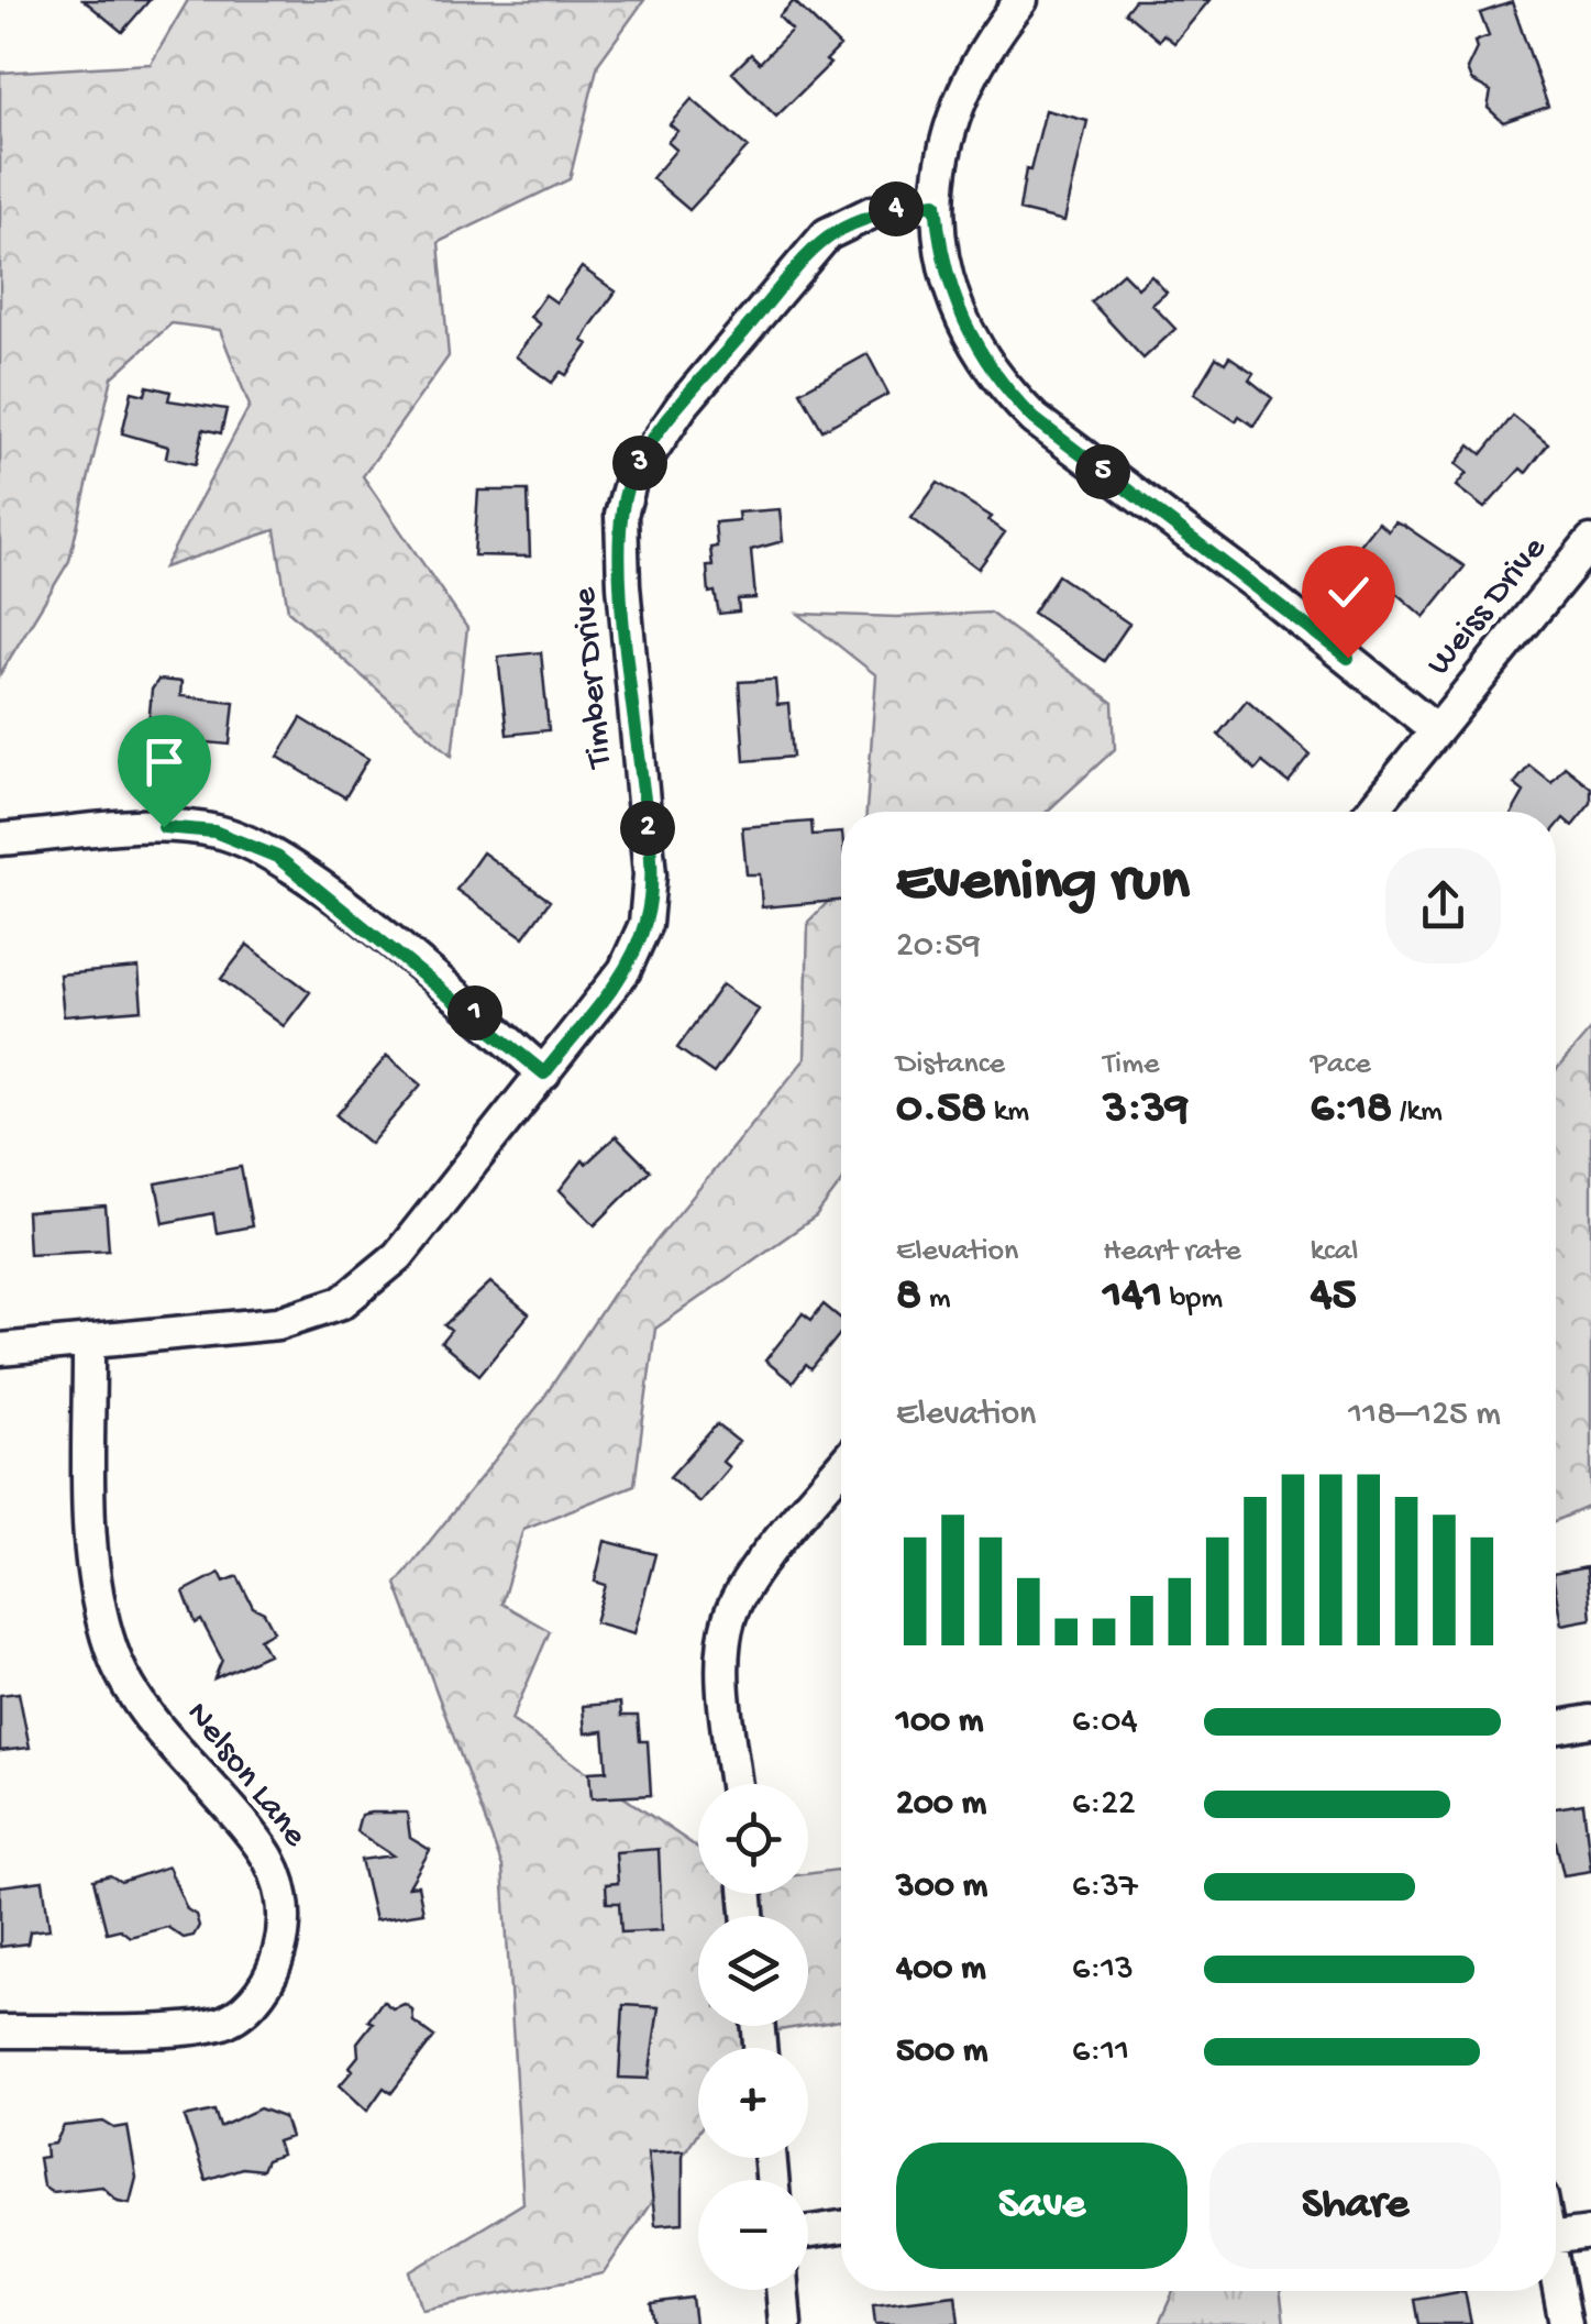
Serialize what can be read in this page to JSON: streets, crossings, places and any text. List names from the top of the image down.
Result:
{
  "streets": {
    "street": ["Weiss Drive", "Timber Drive", "Nelson Lane"]
  },
  "crossings": [
    ["Timber Drive", "Nelson Lane"]
  ],
  "page": {
    "pins": [
      "4",
      "3",
      "5",
      "2",
      "1"
    ],
    "heading": ["Evening run", "20:59"],
    "stats": [
      ["Distance", "0.58 km"],
      ["Time", "3:39"],
      ["Pace", "6:18 /km"],
      ["Elevation", "8 m"],
      ["Heart rate", "141 bpm"],
      ["kcal", "45"]
    ],
    "chart": ["Elevation", "118–125 m"],
    "list": [
      {
        "name": "100 m",
        "note": "6:04"
      },
      {
        "name": "200 m",
        "note": "6:22"
      },
      {
        "name": "300 m",
        "note": "6:37"
      },
      {
        "name": "400 m",
        "note": "6:13"
      },
      {
        "name": "500 m",
        "note": "6:11"
      }
    ],
    "map_buttons": ["+", "−"],
    "buttons": ["Save", "Share"]
  }
}
